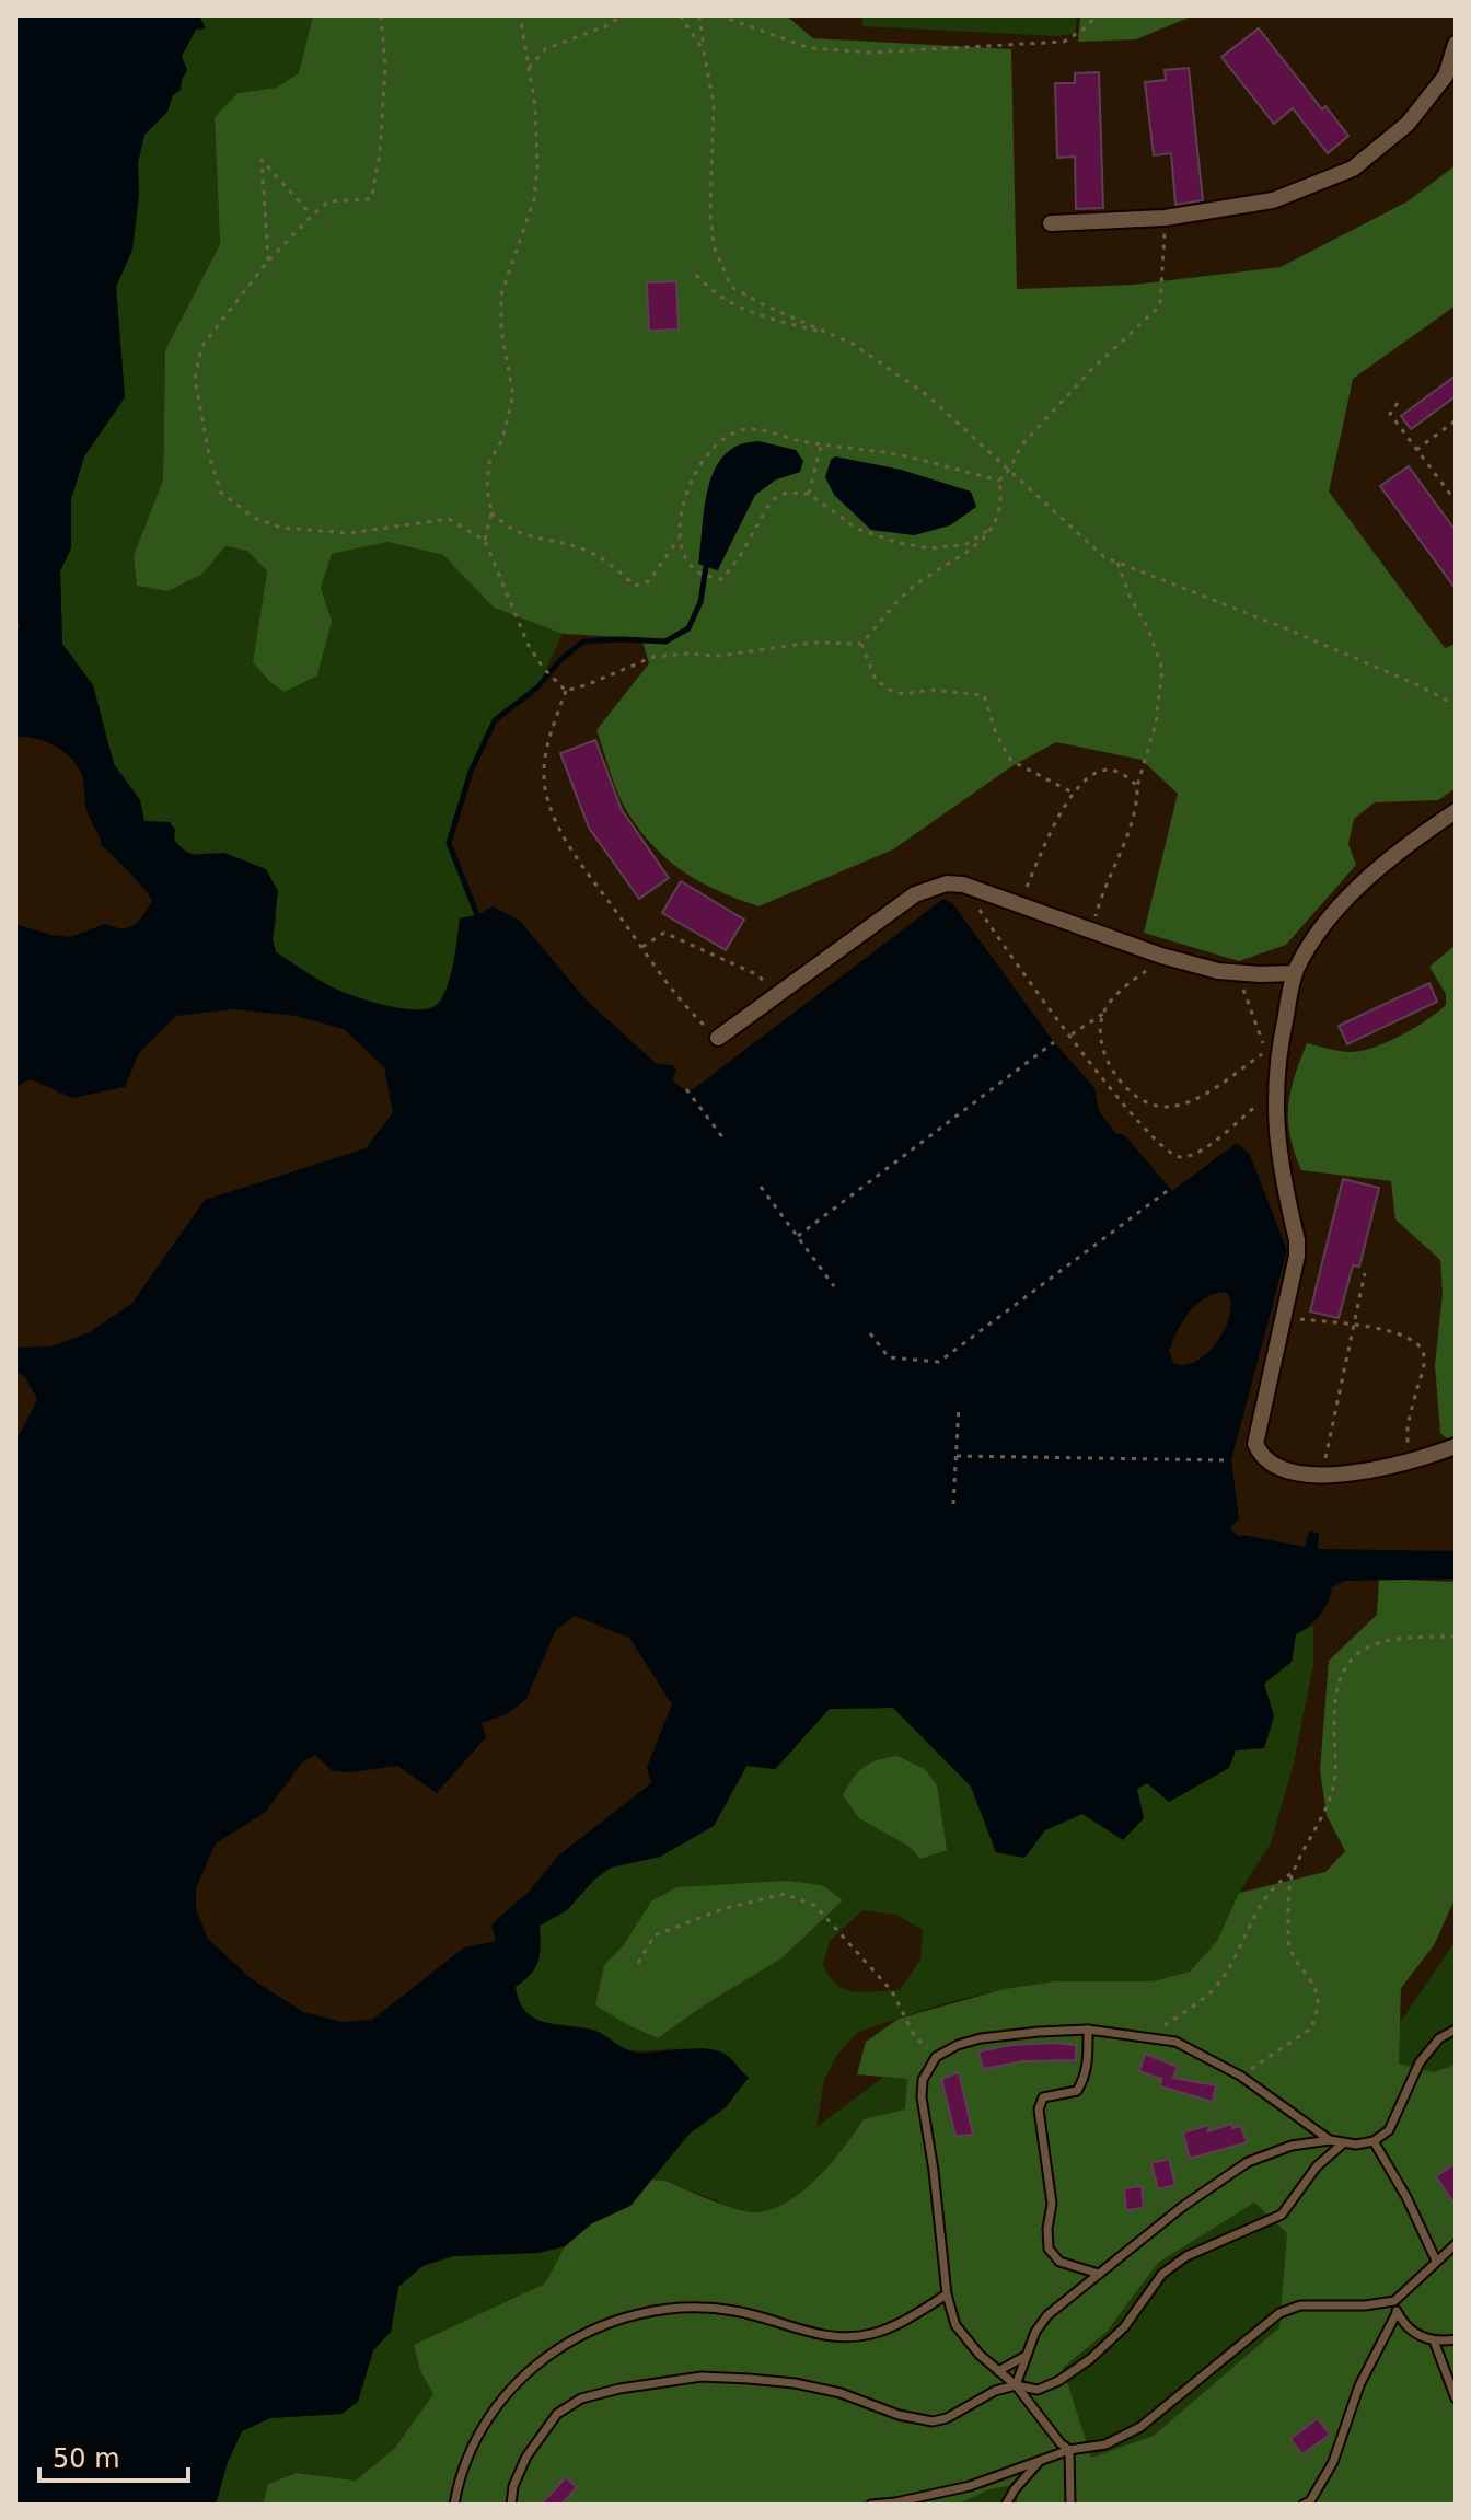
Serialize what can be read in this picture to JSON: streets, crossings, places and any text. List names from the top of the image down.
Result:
{
  "scale_bar": "50 m"
}
